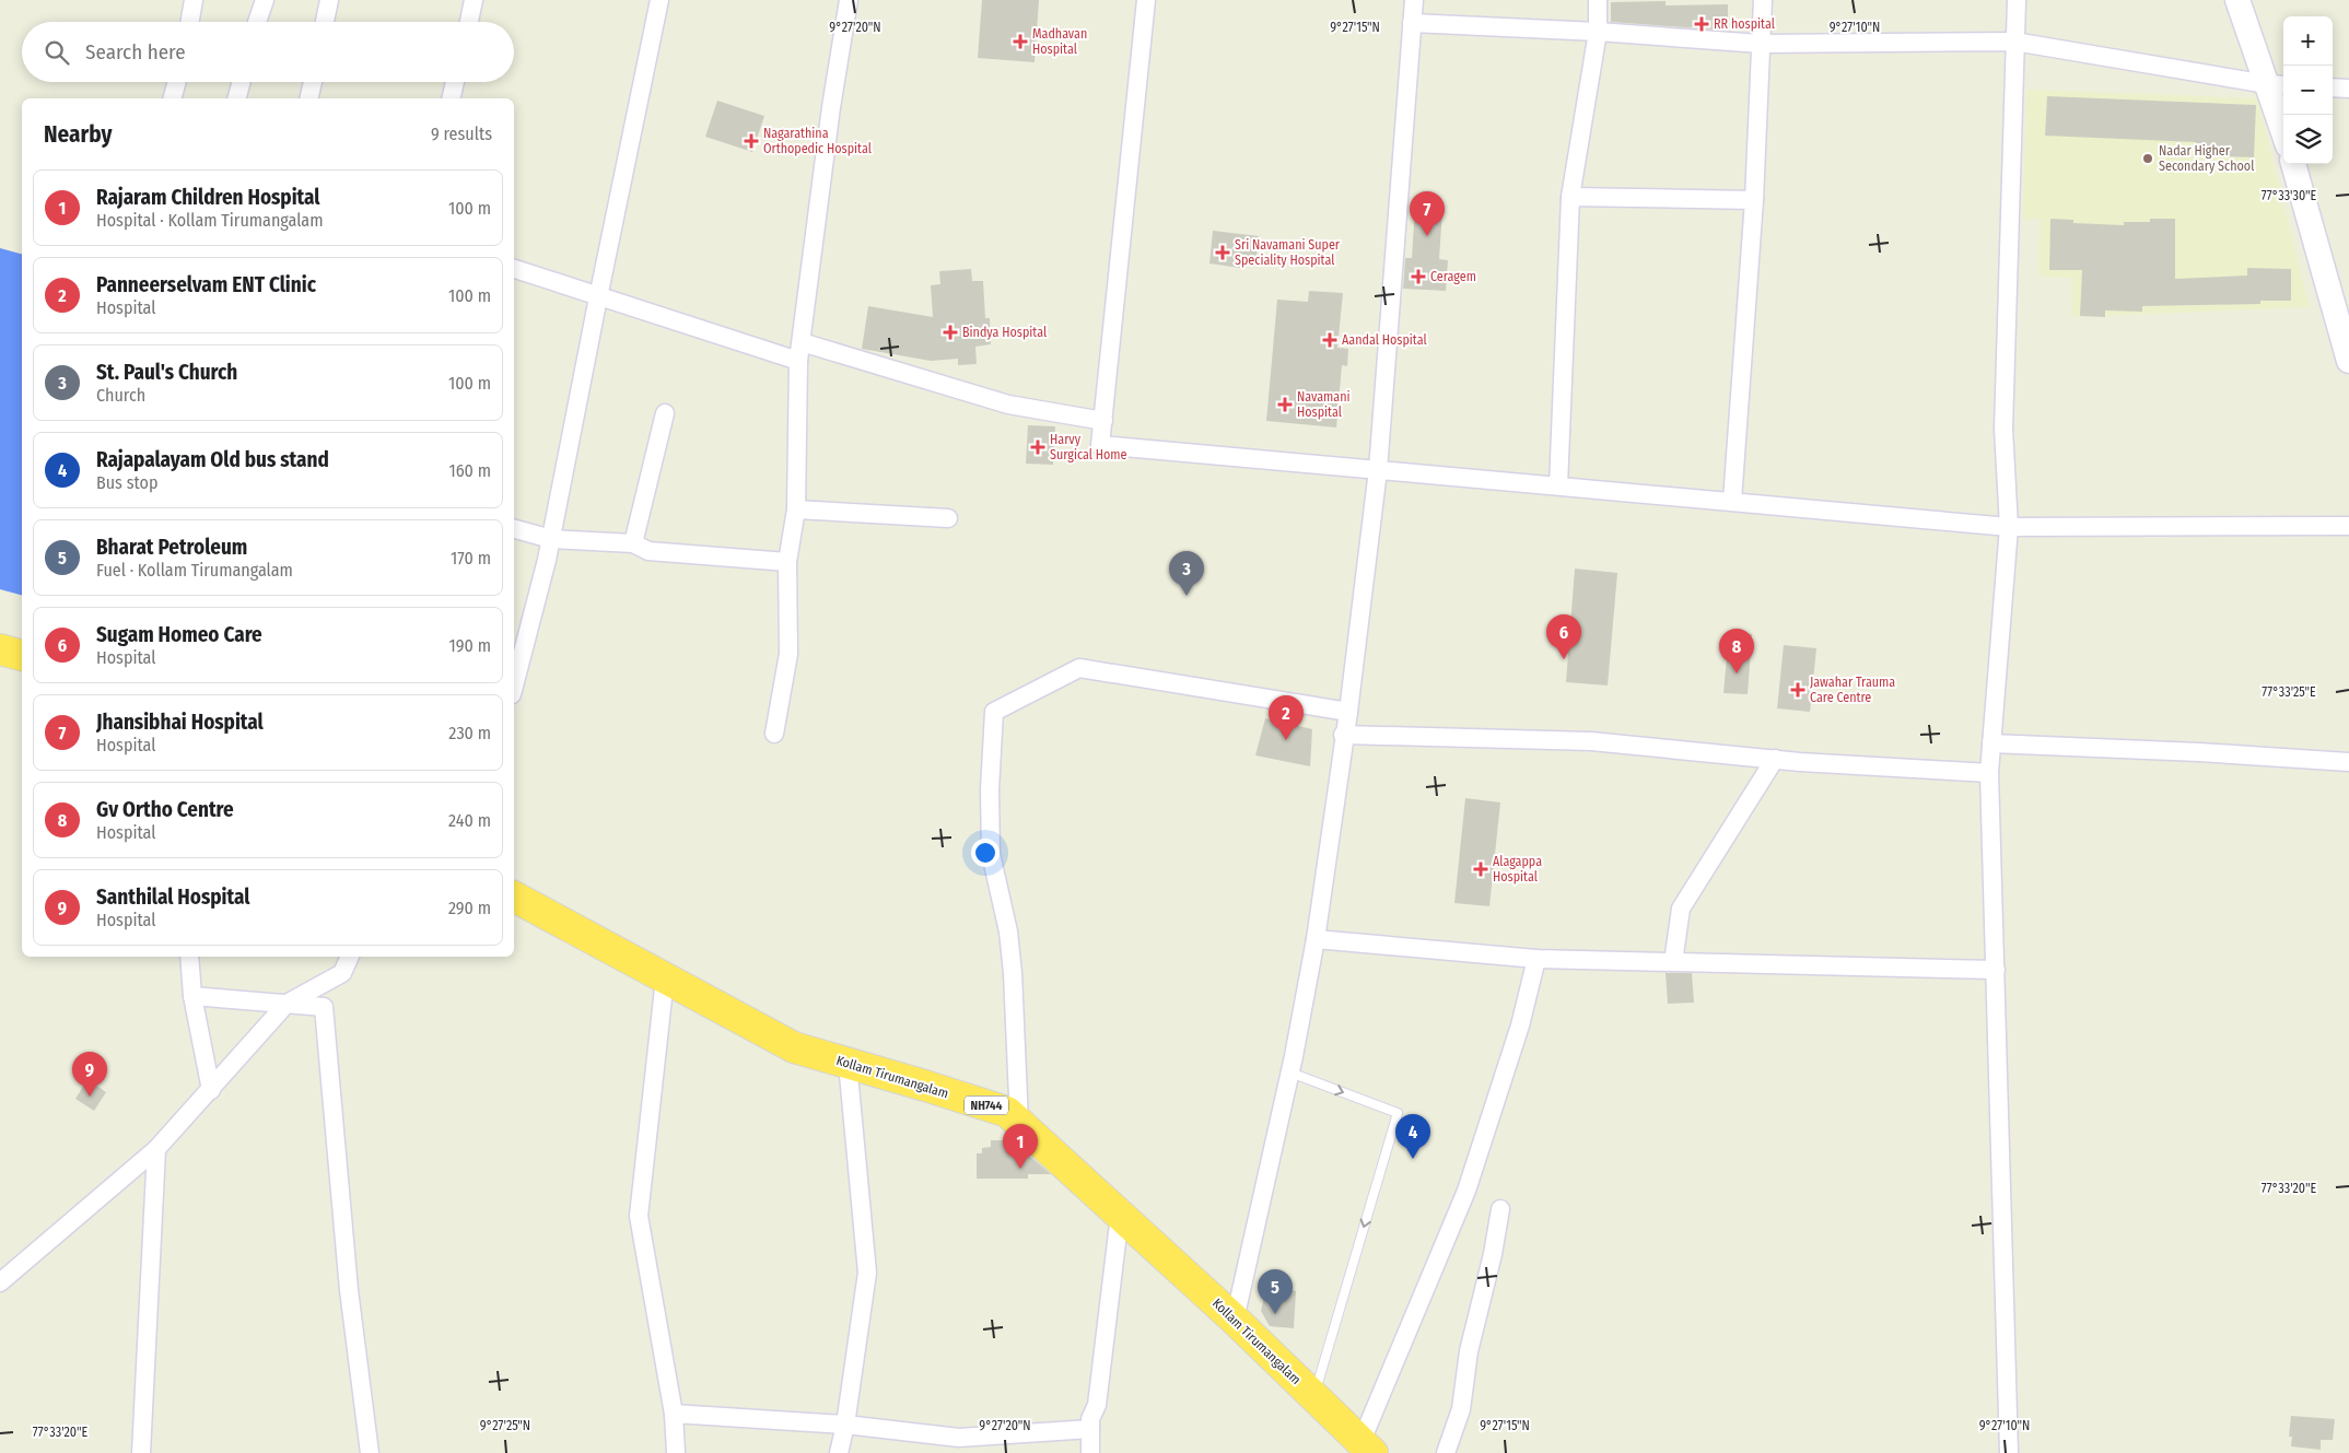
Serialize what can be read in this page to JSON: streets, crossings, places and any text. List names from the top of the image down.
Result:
{
  "streets": {
    "highway": ["Kollam Tirumangalam", "NH744"]
  },
  "places": {
    "health": [
      "RR hospital",
      "Madhavan Hospital",
      "Nagarathina Orthopedic Hospital",
      "Sri Navamani Super Speciality Hospital",
      "Ceragem",
      "Bindya Hospital",
      "Aandal Hospital",
      "Navamani Hospital",
      "Harvy Surgical Home",
      "Jawahar Trauma Care Centre",
      "Alagappa Hospital"
    ],
    "other": ["Nadar Higher Secondary School"]
  },
  "page": {
    "map_buttons": ["+", "−"],
    "search": "Search here",
    "heading": ["Nearby", "9 results"],
    "list": [
      {
        "mark": "1",
        "name": "Rajaram Children Hospital",
        "note": "Hospital · Kollam Tirumangalam",
        "value": "100 m"
      },
      {
        "mark": "2",
        "name": "Panneerselvam ENT Clinic",
        "note": "Hospital",
        "value": "100 m"
      },
      {
        "mark": "3",
        "name": "St. Paul's Church",
        "note": "Church",
        "value": "100 m"
      },
      {
        "mark": "4",
        "name": "Rajapalayam Old bus stand",
        "note": "Bus stop",
        "value": "160 m"
      },
      {
        "mark": "5",
        "name": "Bharat Petroleum",
        "note": "Fuel · Kollam Tirumangalam",
        "value": "170 m"
      },
      {
        "mark": "6",
        "name": "Sugam Homeo Care",
        "note": "Hospital",
        "value": "190 m"
      },
      {
        "mark": "7",
        "name": "Jhansibhai Hospital",
        "note": "Hospital",
        "value": "230 m"
      },
      {
        "mark": "8",
        "name": "Gv Ortho Centre",
        "note": "Hospital",
        "value": "240 m"
      },
      {
        "mark": "9",
        "name": "Santhilal Hospital",
        "note": "Hospital",
        "value": "290 m"
      }
    ],
    "pins": [
      "7",
      "3",
      "6",
      "8",
      "2",
      "9",
      "4",
      "1",
      "5"
    ]
  },
  "coordinates": [
    "9°27'20\"N",
    "9°27'15\"N",
    "9°27'10\"N",
    "77°33'30\"E",
    "77°33'25\"E",
    "77°33'20\"E",
    "9°27'25\"N"
  ]
}
